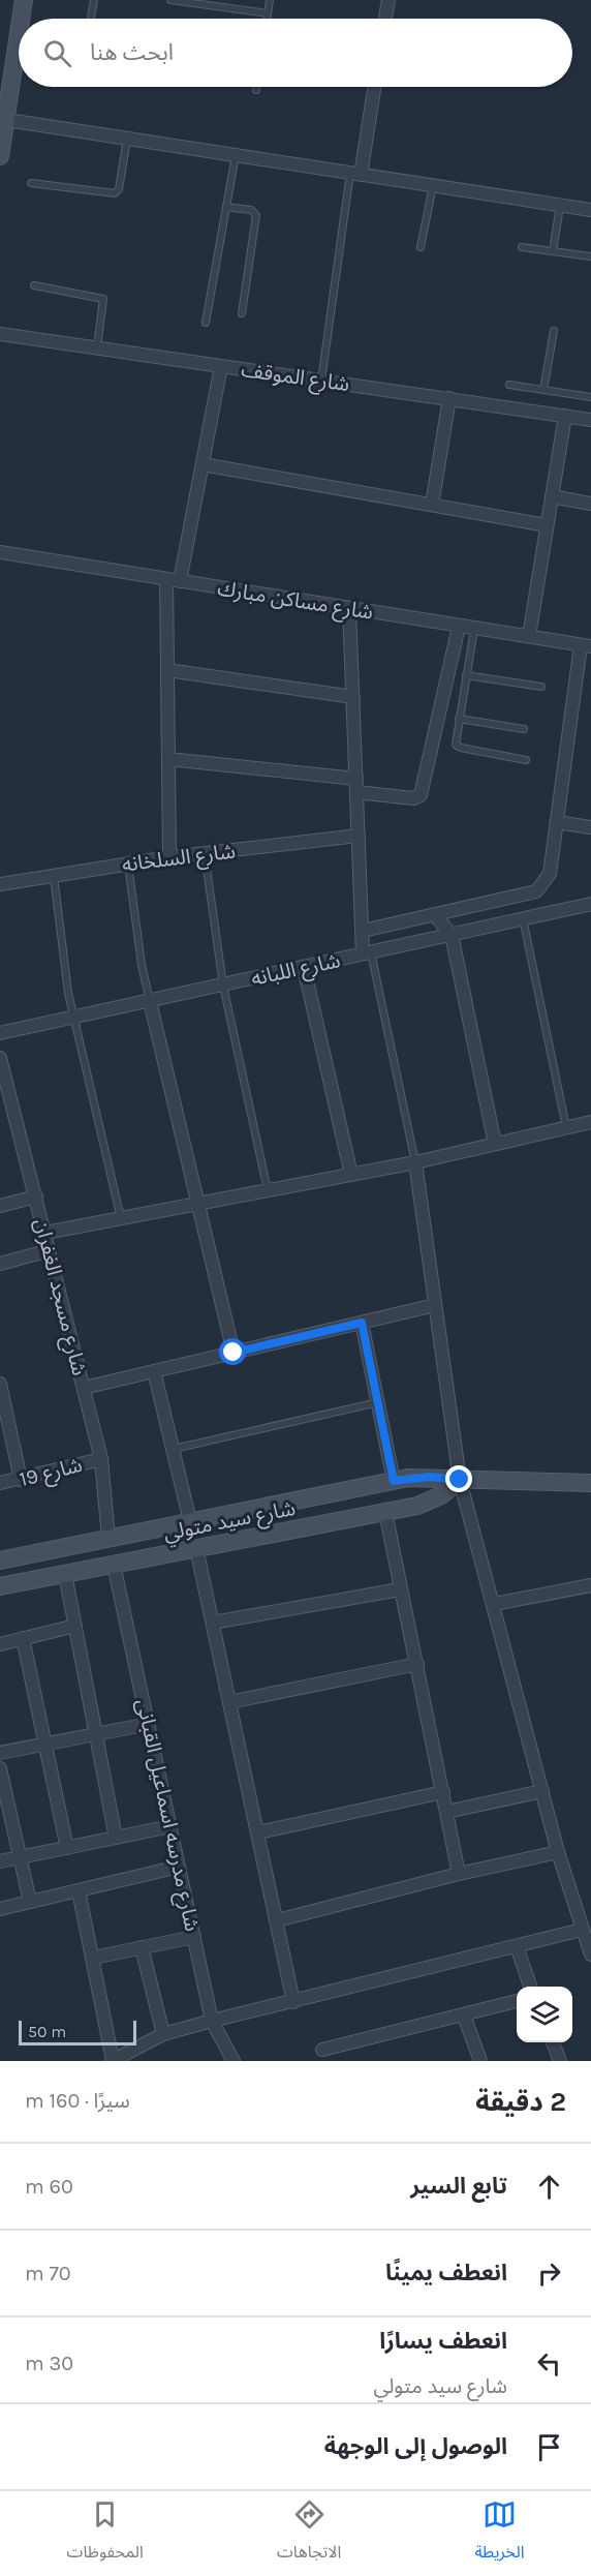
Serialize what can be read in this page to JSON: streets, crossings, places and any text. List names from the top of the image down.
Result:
{
  "streets": {
    "street": [
      "شارع الموقف",
      "شارع مساكن مبارك",
      "شارع السلخانه",
      "شارع اللبانه",
      "شارع مسجد الغفران",
      "شارع 19",
      "شارع سيد متولي",
      "شارع مدرسه اسماعيل القبانى"
    ]
  },
  "crossings": [
    ["شارع مسجد الغفران", "شارع 19"],
    ["شارع مسجد الغفران", "شارع سيد متولي"],
    ["شارع سيد متولي", "شارع مدرسه اسماعيل القبانى"]
  ],
  "scale_bar": "50 m",
  "page": {
    "search": "ابحث هنا",
    "scale": "50 m",
    "heading": ["2 دقيقة", "سيرًا · 160 m"],
    "list": [
      ["تابع السير", "60 m"],
      ["انعطف يمينًا", "70 m"],
      ["انعطف يسارًا", "شارع سيد متولي", "30 m"],
      "الوصول إلى الوجهة"
    ],
    "nav": ["الخريطة", "الاتجاهات", "المحفوظات"]
  }
}
